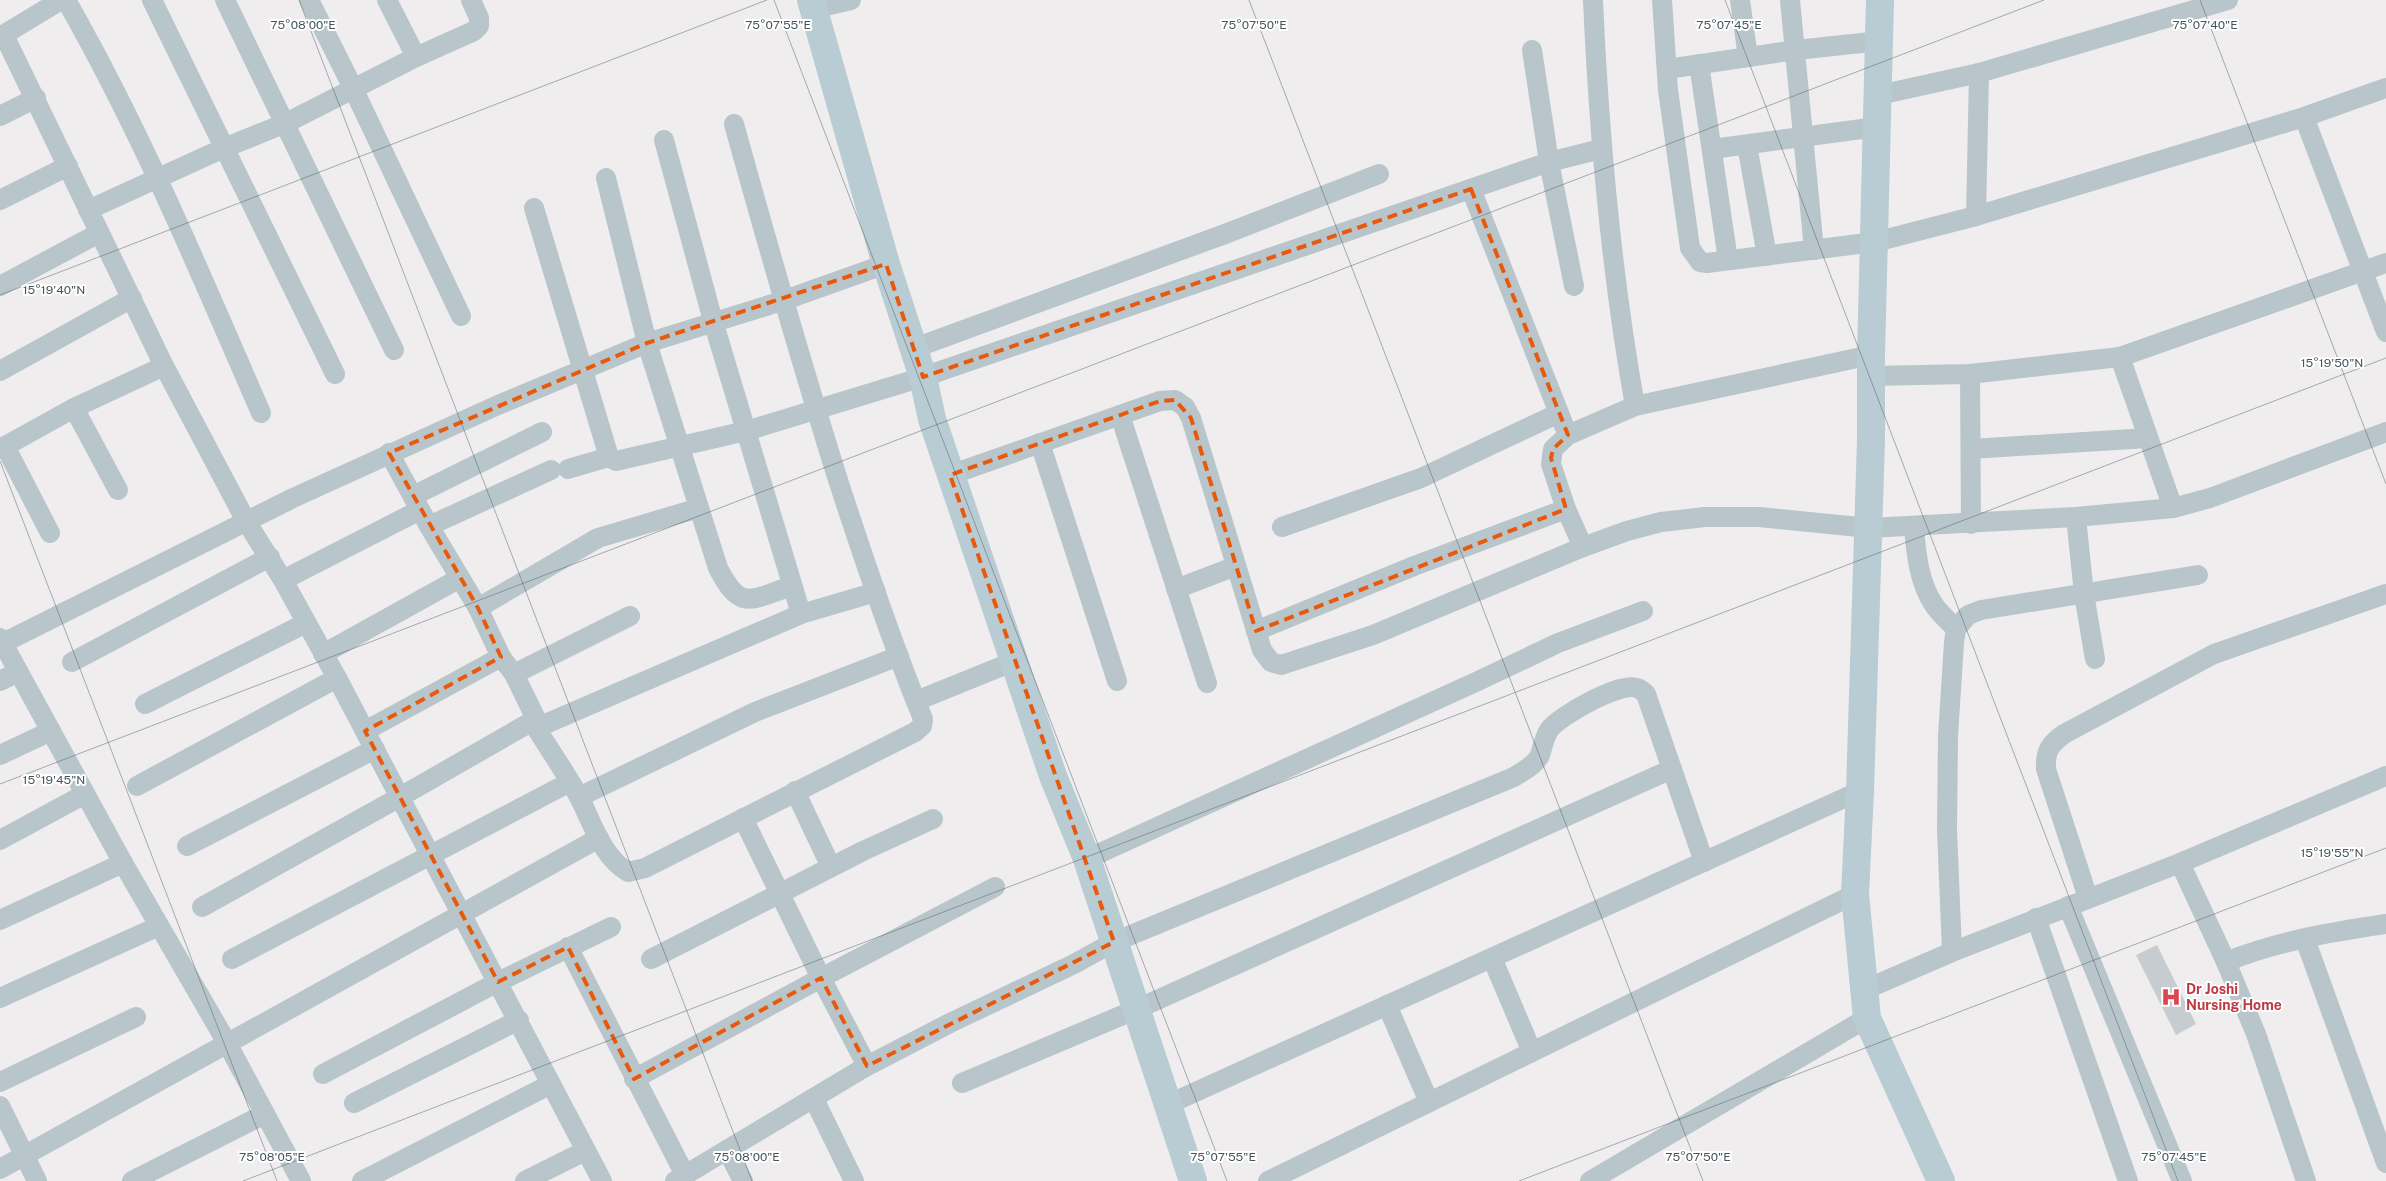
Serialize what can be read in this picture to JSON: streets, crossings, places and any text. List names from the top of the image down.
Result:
{
  "places": {
    "hospital": ["Dr Joshi Nursing Home"]
  },
  "coordinates": [
    "75°08'00\"E",
    "75°07'55\"E",
    "75°07'50\"E",
    "75°07'45\"E",
    "75°07'40\"E",
    "15°19'40\"N",
    "15°19'50\"N",
    "15°19'45\"N",
    "15°19'55\"N",
    "75°08'05\"E"
  ]
}
